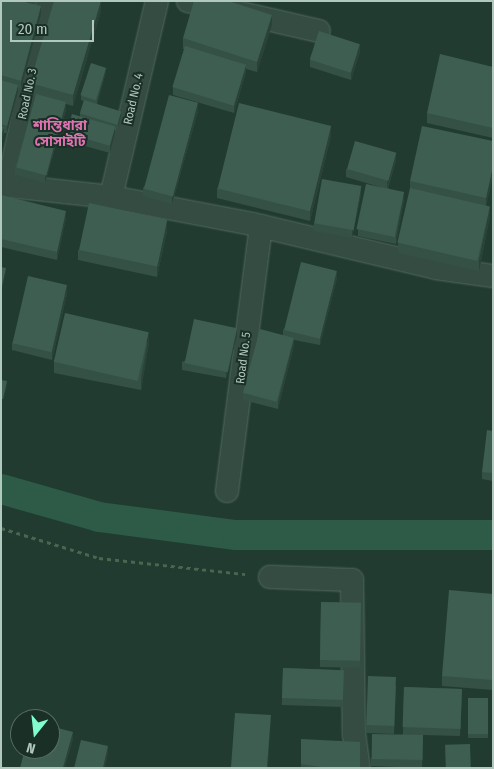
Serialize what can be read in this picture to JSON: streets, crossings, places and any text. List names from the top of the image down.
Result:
{
  "streets": {
    "street": ["Road No. 3", "Road No. 4", "Road No. 5"]
  },
  "districts": ["শান্তিধারা সোসাইটি"],
  "scale_bar": "20 m",
  "north": "bottom"
}
